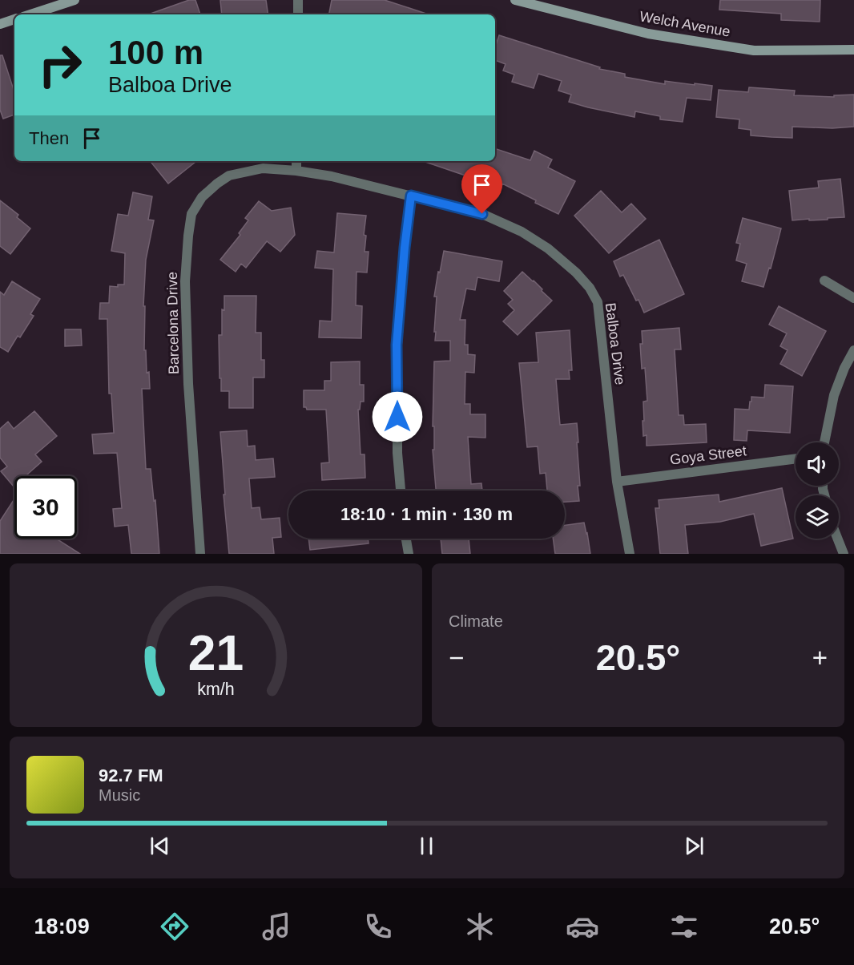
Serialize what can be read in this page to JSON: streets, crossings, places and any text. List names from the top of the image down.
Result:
{
  "streets": {
    "street": [
      "Welch Avenue",
      "Barcelona Drive",
      "Balboa Drive",
      "Goya Street"
    ]
  },
  "crossings": [
    ["Barcelona Drive", "Balboa Drive"],
    ["Balboa Drive", "Goya Street"]
  ],
  "page": {
    "turn": ["100 m", "Balboa Drive"],
    "then": "Then",
    "limit": "30",
    "trip": "18:10 · 1 min · 130 m",
    "tile": "Climate",
    "heat": ["−", "20.5°", "+"],
    "song": ["92.7 FM", "Music"],
    "tabs": ["18:09", "20.5°"],
    "gauge": ["21", "km/h"]
  }
}
